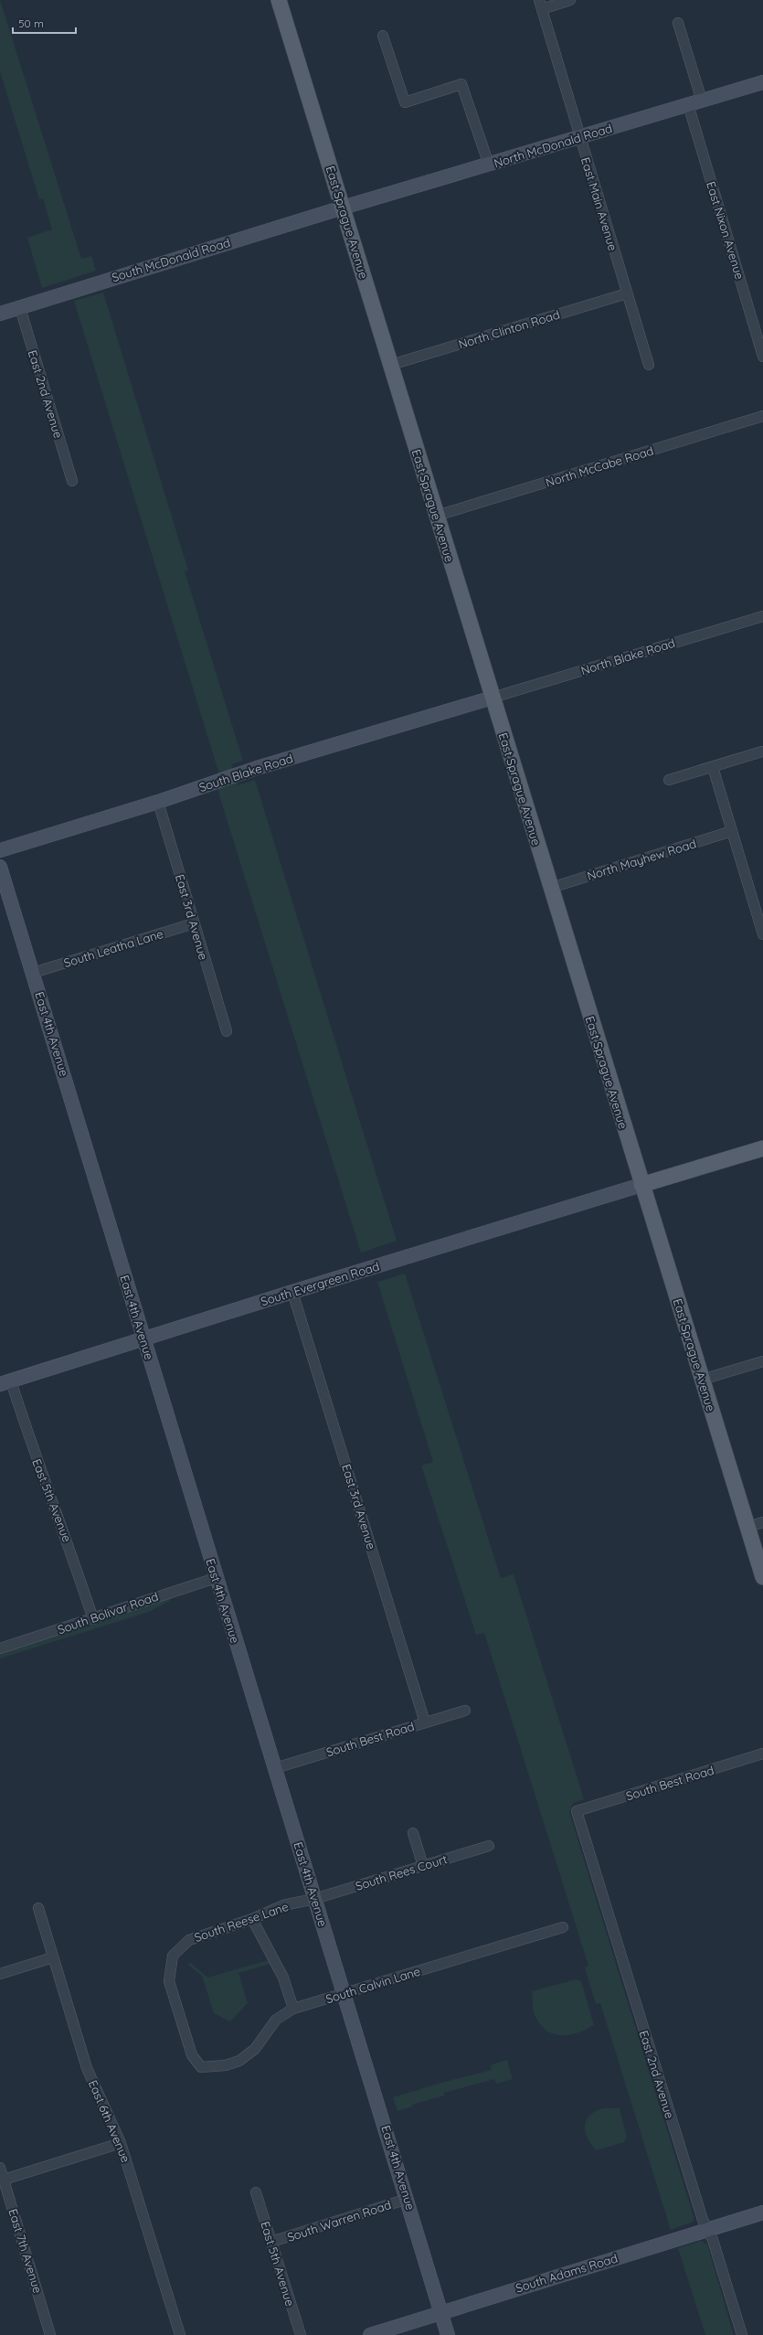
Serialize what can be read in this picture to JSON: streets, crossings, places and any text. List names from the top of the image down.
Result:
{
  "streets": {
    "main road": ["East Sprague Avenue"],
    "street": [
      "North McDonald Road",
      "East Main Avenue",
      "East Nixon Avenue",
      "South McDonald Road",
      "North Clinton Road",
      "East 2nd Avenue",
      "North McCabe Road",
      "North Blake Road",
      "South Blake Road",
      "North Mayhew Road",
      "East 3rd Avenue",
      "South Leatha Lane",
      "East 4th Avenue",
      "South Evergreen Road",
      "East 5th Avenue",
      "South Bolivar Road",
      "South Best Road",
      "South Rees Court",
      "South Reese Lane",
      "South Calvin Lane",
      "East 6th Avenue",
      "South Warren Road",
      "East 7th Avenue",
      "South Adams Road"
    ]
  },
  "crossings": [
    ["North McDonald Road", "East Main Avenue"],
    ["North McDonald Road", "East Sprague Avenue"],
    ["North McDonald Road", "East Nixon Avenue"],
    ["North McDonald Road", "South McDonald Road"],
    ["East Main Avenue", "North Clinton Road"],
    ["East Sprague Avenue", "South McDonald Road"],
    ["East Sprague Avenue", "North Clinton Road"],
    ["East Sprague Avenue", "North McCabe Road"],
    ["East Sprague Avenue", "North Blake Road"],
    ["East Sprague Avenue", "South Blake Road"],
    ["East Sprague Avenue", "North Mayhew Road"],
    ["East Sprague Avenue", "South Evergreen Road"],
    ["South McDonald Road", "East 2nd Avenue"],
    ["East 2nd Avenue", "South Best Road"],
    ["East 2nd Avenue", "South Adams Road"],
    ["North Blake Road", "South Blake Road"],
    ["South Blake Road", "East 3rd Avenue"],
    ["East 3rd Avenue", "South Leatha Lane"],
    ["East 3rd Avenue", "South Evergreen Road"],
    ["East 3rd Avenue", "South Best Road"],
    ["South Leatha Lane", "East 4th Avenue"],
    ["East 4th Avenue", "South Evergreen Road"],
    ["East 4th Avenue", "South Bolivar Road"],
    ["East 4th Avenue", "South Best Road"],
    ["East 4th Avenue", "South Rees Court"],
    ["East 4th Avenue", "South Reese Lane"],
    ["East 4th Avenue", "South Calvin Lane"],
    ["East 4th Avenue", "South Warren Road"],
    ["East 4th Avenue", "South Adams Road"],
    ["South Evergreen Road", "East 5th Avenue"],
    ["East 5th Avenue", "South Bolivar Road"],
    ["East 5th Avenue", "South Warren Road"],
    ["South Rees Court", "South Reese Lane"],
    ["South Reese Lane", "South Calvin Lane"]
  ],
  "scale_bar": "50 m"
}
